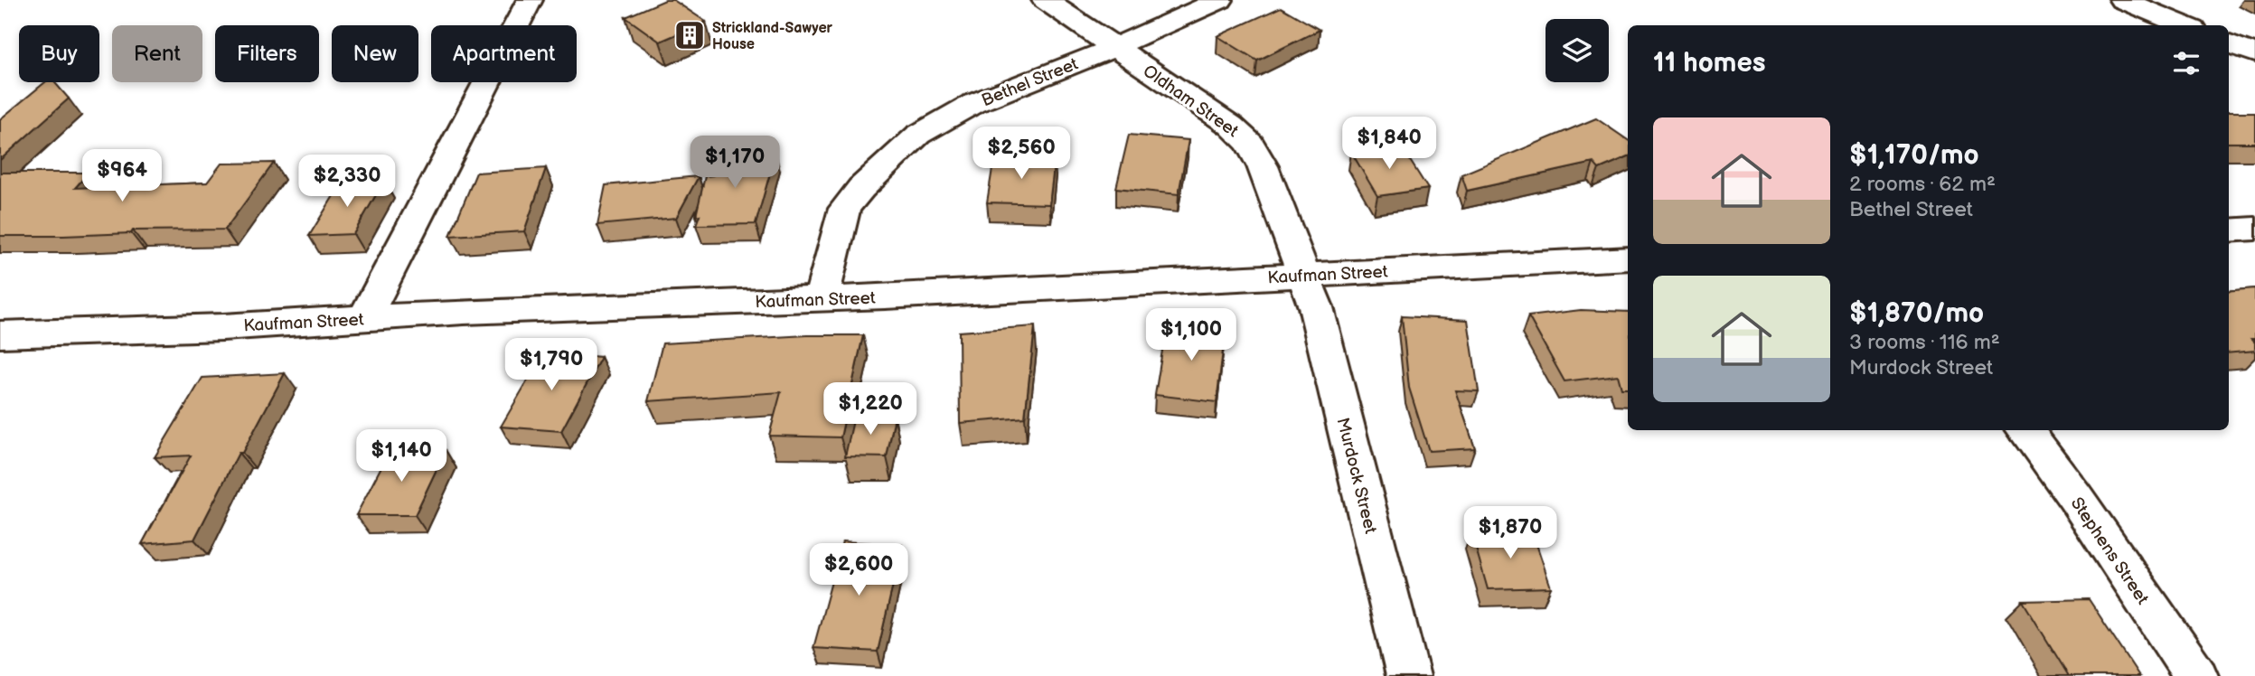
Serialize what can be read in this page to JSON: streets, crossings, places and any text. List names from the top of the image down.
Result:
{
  "streets": {
    "street": [
      "Bethel Street",
      "Oldham Street",
      "Kaufman Street",
      "Murdock Street",
      "Stephens Street"
    ]
  },
  "crossings": [
    ["Bethel Street", "Oldham Street"],
    ["Bethel Street", "Kaufman Street"],
    ["Oldham Street", "Kaufman Street"],
    ["Oldham Street", "Murdock Street"],
    ["Kaufman Street", "Murdock Street"]
  ],
  "places": {
    "building": ["Strickland-Sawyer House"]
  },
  "page": {
    "chip": [
      "Buy",
      "Rent",
      "Filters",
      "New",
      "Apartment"
    ],
    "heading": "11 homes",
    "list": [
      {
        "name": "$1,170/mo",
        "note": "2 rooms · 62 m² · Bethel Street"
      },
      {
        "name": "$1,870/mo",
        "note": "3 rooms · 116 m² · Murdock Street"
      }
    ],
    "price": [
      "$1,840",
      "$2,560",
      "$1,170",
      "$964",
      "$2,330",
      "$1,100",
      "$1,790",
      "$1,220",
      "$1,140",
      "$1,870",
      "$2,600"
    ]
  }
}
